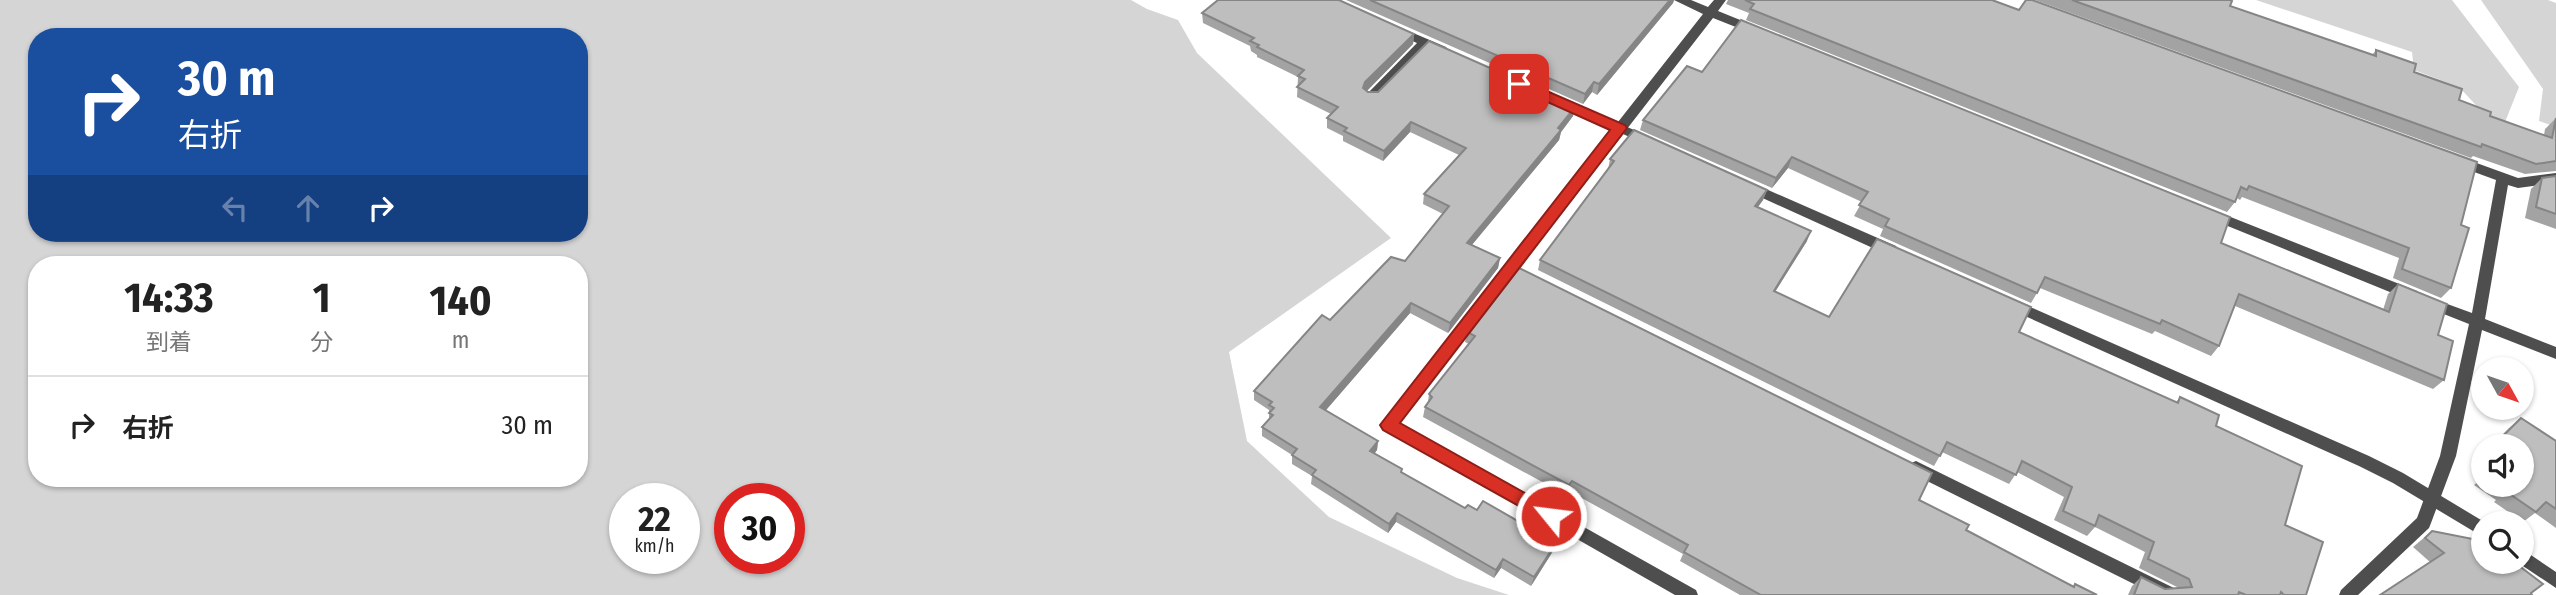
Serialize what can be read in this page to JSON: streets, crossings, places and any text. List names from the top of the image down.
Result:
{
  "north": "bottom right",
  "page": {
    "turn": ["30 m", "右折"],
    "eta": [
      "14:33",
      "到着",
      "1",
      "分",
      "140",
      "m"
    ],
    "list": [
      {
        "name": "右折",
        "value": "30 m"
      }
    ],
    "speed": "22 km/h",
    "limit": "30"
  }
}
